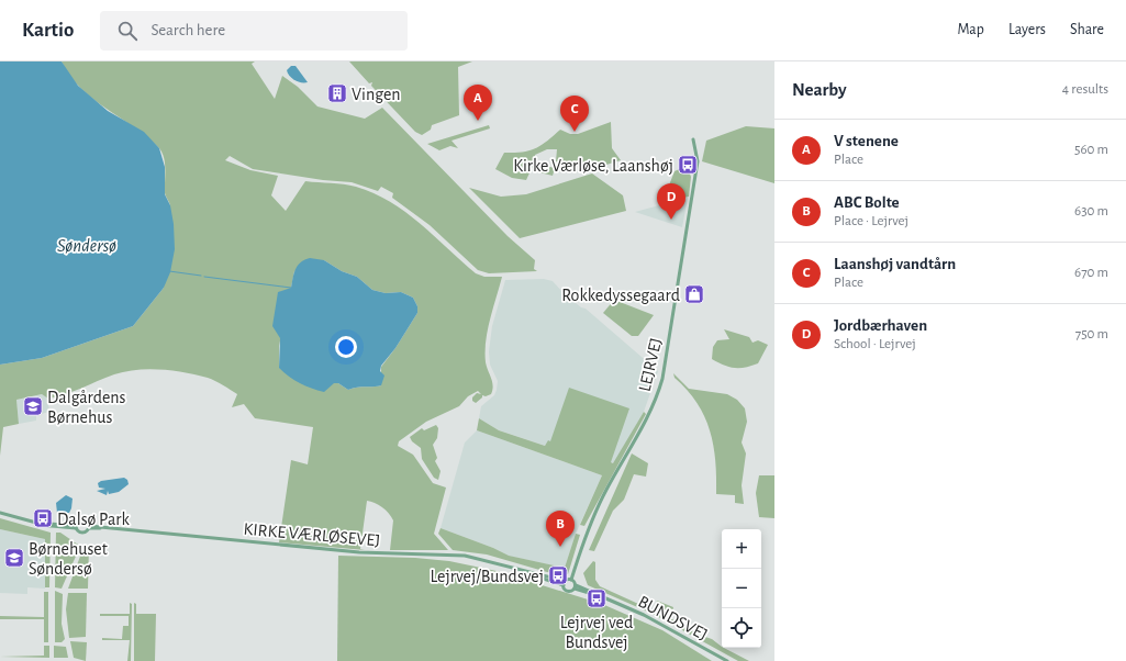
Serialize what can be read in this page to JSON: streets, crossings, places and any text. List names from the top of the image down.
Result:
{
  "streets": {
    "street": ["LEJRVEJ", "KIRKE VÆRLØSEVEJ", "BUNDSVEJ"]
  },
  "crossings": [
    ["KIRKE VÆRLØSEVEJ", "BUNDSVEJ"]
  ],
  "water": ["Søndersø"],
  "places": {
    "building": ["Vingen"],
    "bus stop": [
      "Kirke Værløse, Laanshøj",
      "Dalsø Park",
      "Lejrvej/Bundsvej",
      "Lejrvej ved Bundsvej"
    ],
    "shop": ["Rokkedyssegaard"],
    "school or university": ["Dalgårdens Børnehus", "Børnehuset Søndersø"]
  },
  "page": {
    "header": "Kartio",
    "search": "Search here",
    "nav": ["Map", "Layers", "Share"],
    "heading": ["Nearby", "4 results"],
    "pins": [
      "A",
      "C",
      "D",
      "B"
    ],
    "list": [
      {
        "mark": "A",
        "name": "V stenene",
        "note": "Place",
        "value": "560 m"
      },
      {
        "mark": "B",
        "name": "ABC Bolte",
        "note": "Place · Lejrvej",
        "value": "630 m"
      },
      {
        "mark": "C",
        "name": "Laanshøj vandtårn",
        "note": "Place",
        "value": "670 m"
      },
      {
        "mark": "D",
        "name": "Jordbærhaven",
        "note": "School · Lejrvej",
        "value": "750 m"
      }
    ],
    "map_buttons": ["+", "−"]
  }
}
